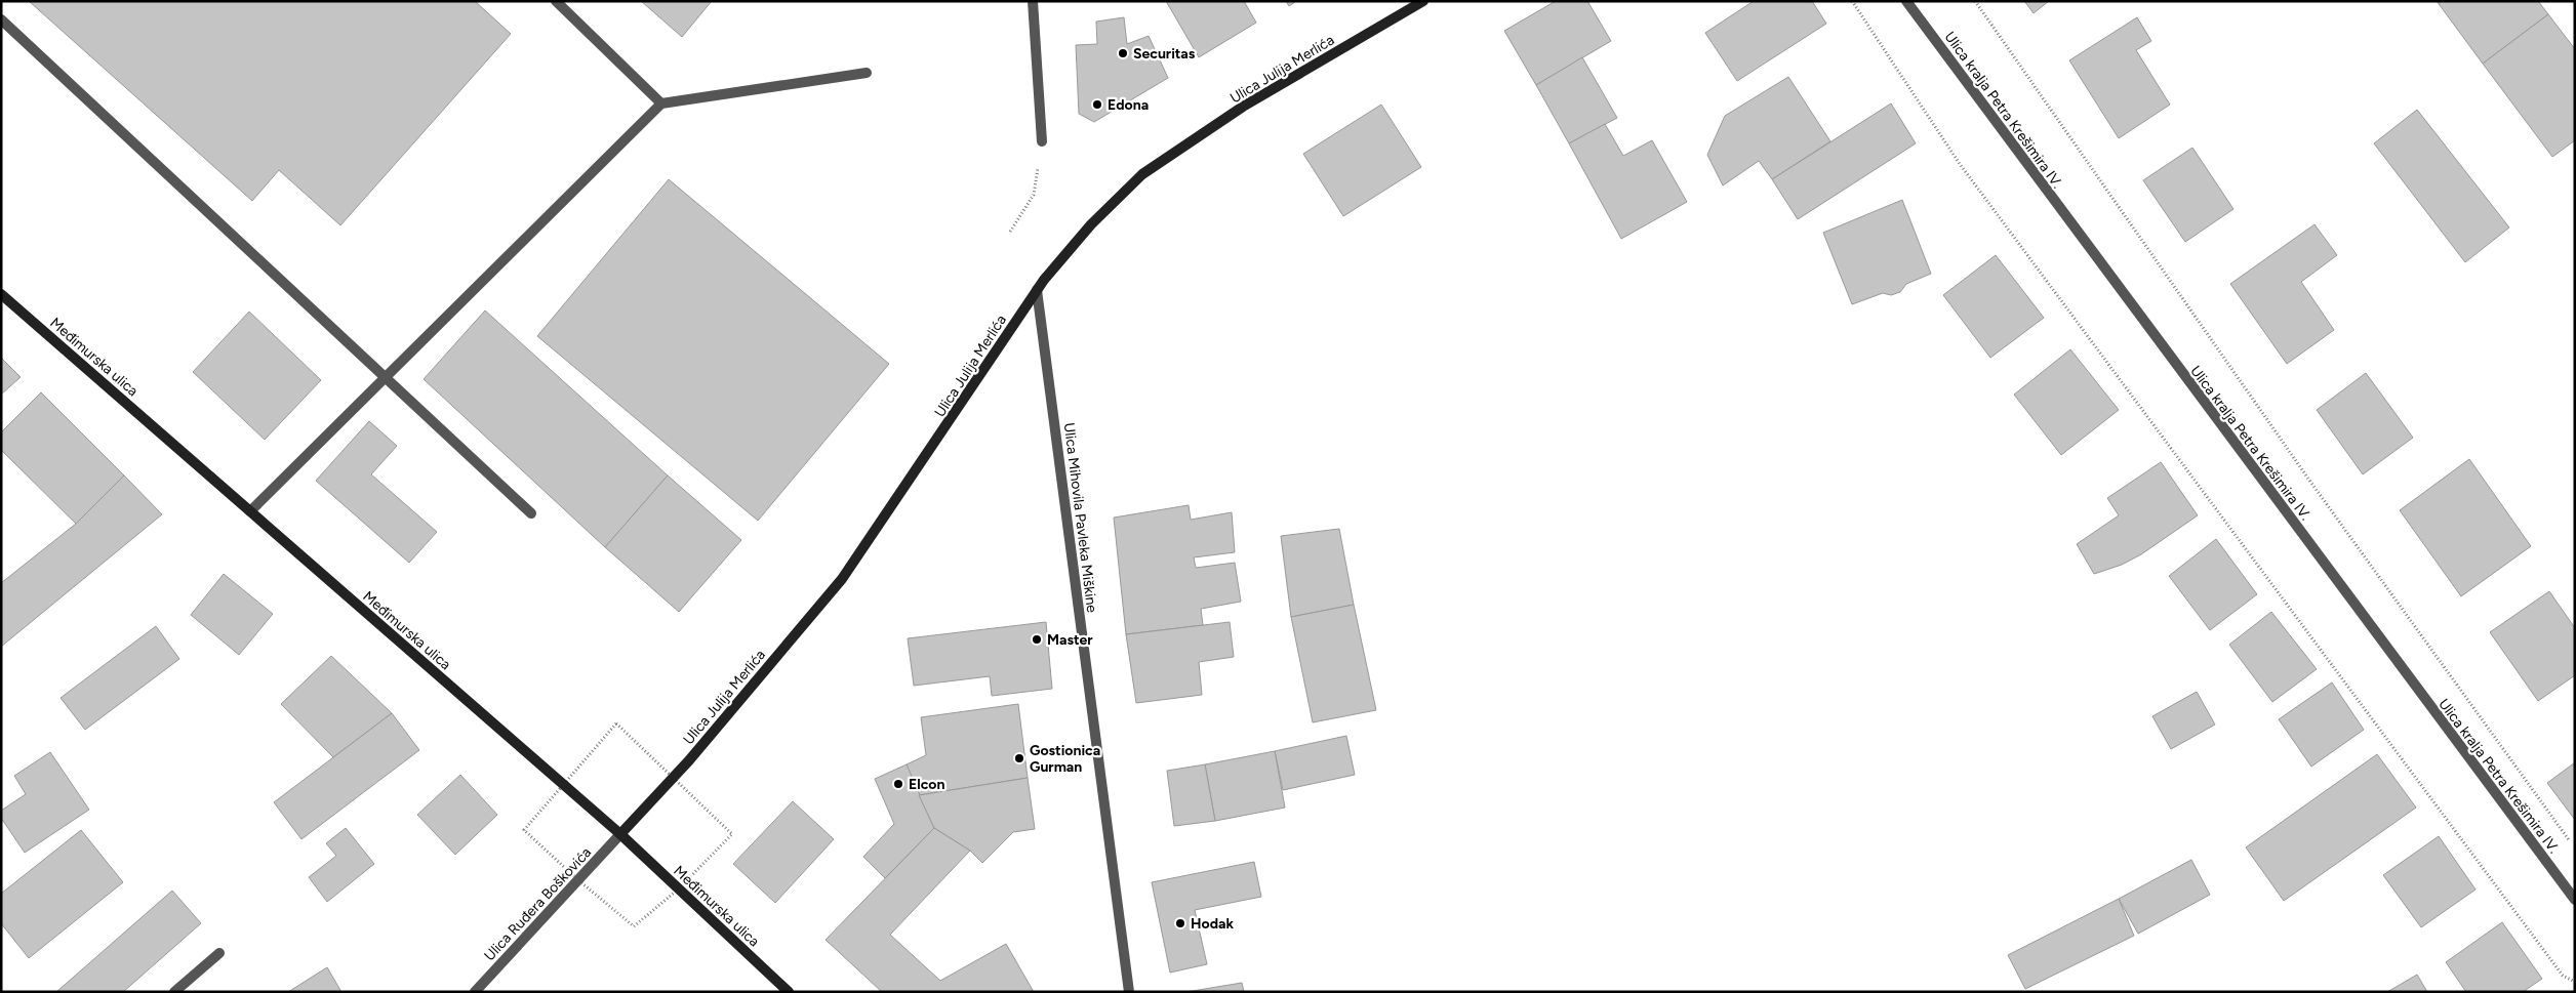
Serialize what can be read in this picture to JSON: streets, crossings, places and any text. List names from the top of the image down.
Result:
{
  "streets": {
    "main road": ["Ulica Julija Merlića", "Međimurska ulica"],
    "street": ["Ulica kralja Petra Krešimira IV.", "Ulica Mihovila Pavleka Miškine", "Ulica Ruđera Boškovića"]
  },
  "crossings": [
    ["Ulica Julija Merlića", "Međimurska ulica"],
    ["Ulica Julija Merlića", "Ulica Mihovila Pavleka Miškine"],
    ["Ulica Julija Merlića", "Ulica Ruđera Boškovića"],
    ["Međimurska ulica", "Ulica Ruđera Boškovića"]
  ],
  "places": [
    "Securitas",
    "Edona",
    "Master",
    "Gostionica Gurman",
    "Elcon",
    "Hodak"
  ]
}
